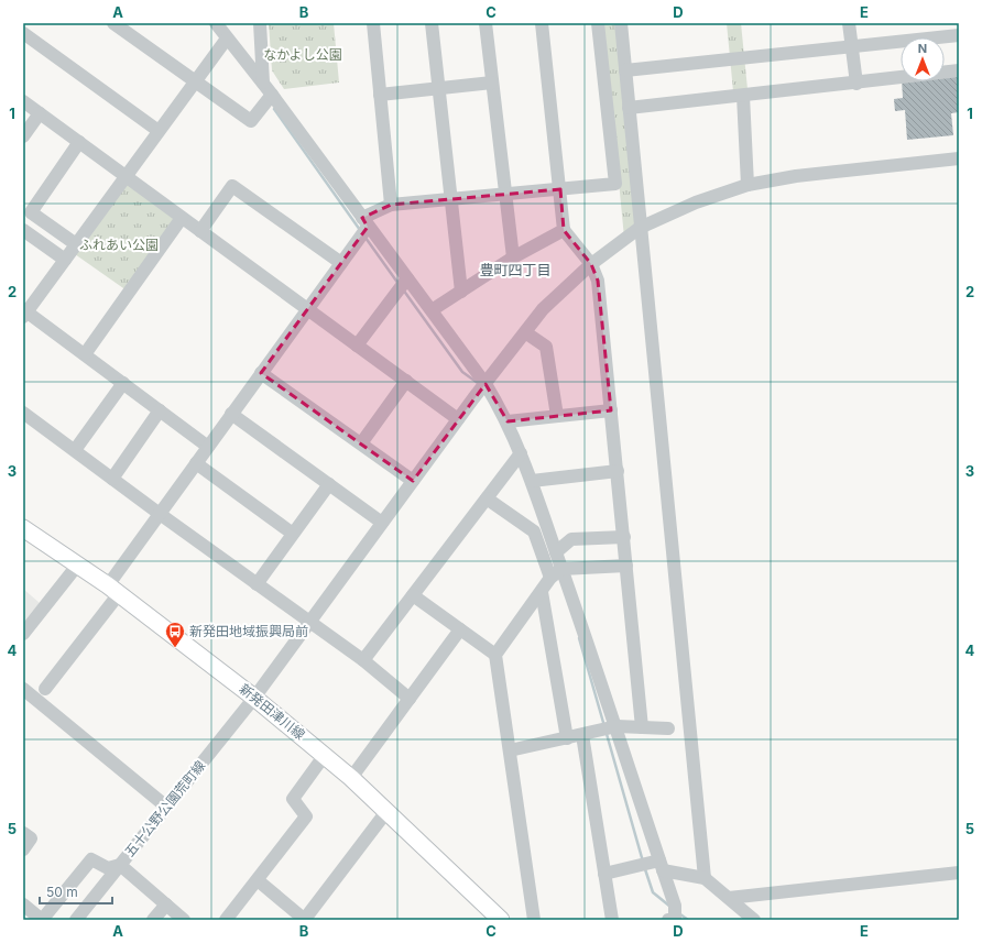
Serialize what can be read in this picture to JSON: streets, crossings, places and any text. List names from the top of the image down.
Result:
{
  "streets": {
    "main road": ["新発田津川線"],
    "street": ["五十公野公園荒町線"]
  },
  "crossings": [
    ["新発田津川線", "五十公野公園荒町線"]
  ],
  "districts": ["豊町四丁目"],
  "parks": ["なかよし公園", "ふれあい公園"],
  "places": {
    "bus stop": ["新発田地域振興局前"]
  },
  "scale_bar": "50 m",
  "north": "top",
  "grid": {
    "columns": [
      "A",
      "B",
      "C",
      "D",
      "E"
    ],
    "rows": [
      "1",
      "2",
      "3",
      "4",
      "5"
    ]
  }
}
